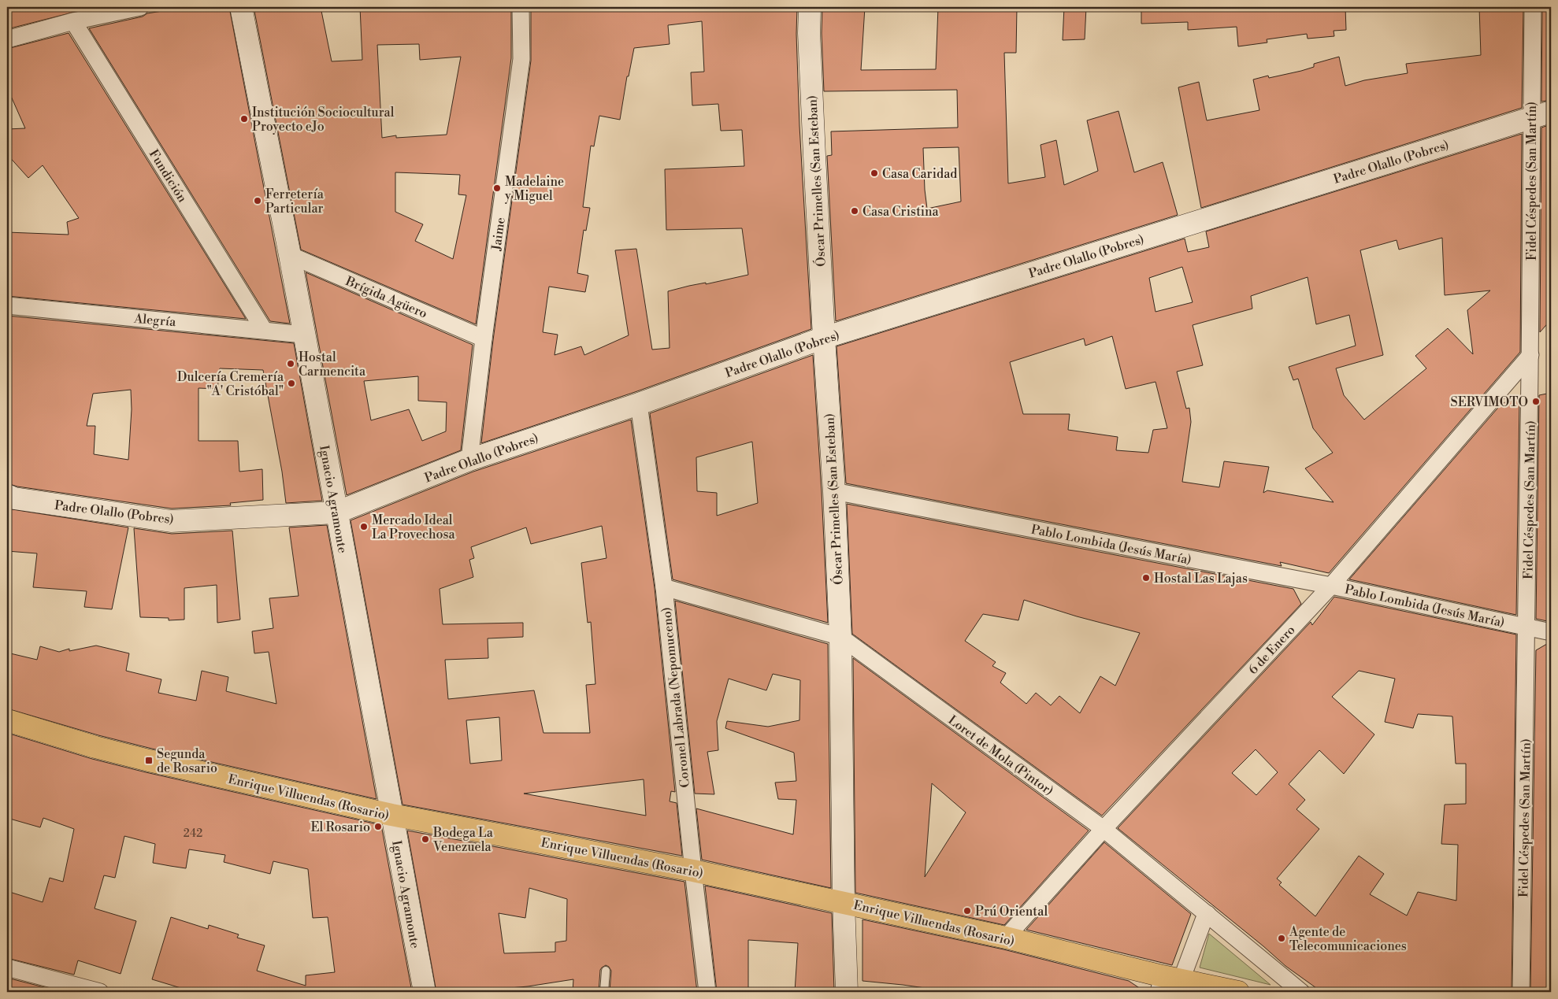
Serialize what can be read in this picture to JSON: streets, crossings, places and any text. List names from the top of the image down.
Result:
{
  "streets": {
    "main road": [
      "Padre Olallo (Pobres)",
      "Óscar Primelles (San Esteban)",
      "Ignacio Agramonte",
      "Enrique Villuendas (Rosario)"
    ],
    "street": [
      "Fundición",
      "Fidel Céspedes (San Martín)",
      "Jaime",
      "Brígida Agüero",
      "Alegría",
      "Pablo Lombida (Jesús María)",
      "6 de Enero",
      "Coronel Labrada (Nepomuceno)",
      "Loret de Mola (Pintor)"
    ]
  },
  "crossings": [
    ["Padre Olallo (Pobres)", "Óscar Primelles (San Esteban)"],
    ["Padre Olallo (Pobres)", "Fidel Céspedes (San Martín)"],
    ["Padre Olallo (Pobres)", "Jaime"],
    ["Padre Olallo (Pobres)", "Ignacio Agramonte"],
    ["Padre Olallo (Pobres)", "Coronel Labrada (Nepomuceno)"],
    ["Fundición", "Alegría"],
    ["Óscar Primelles (San Esteban)", "Pablo Lombida (Jesús María)"],
    ["Óscar Primelles (San Esteban)", "Loret de Mola (Pintor)"],
    ["Óscar Primelles (San Esteban)", "Enrique Villuendas (Rosario)"],
    ["Fidel Céspedes (San Martín)", "Pablo Lombida (Jesús María)"],
    ["Fidel Céspedes (San Martín)", "6 de Enero"],
    ["Jaime", "Brígida Agüero"],
    ["Brígida Agüero", "Ignacio Agramonte"],
    ["Alegría", "Ignacio Agramonte"],
    ["Ignacio Agramonte", "Enrique Villuendas (Rosario)"],
    ["Pablo Lombida (Jesús María)", "6 de Enero"],
    ["6 de Enero", "Loret de Mola (Pintor)"],
    ["6 de Enero", "Enrique Villuendas (Rosario)"],
    ["Coronel Labrada (Nepomuceno)", "Loret de Mola (Pintor)"],
    ["Coronel Labrada (Nepomuceno)", "Enrique Villuendas (Rosario)"]
  ],
  "places": {
    "other": [
      "Institución Sociocultural Proyecto eJo",
      "Casa Caridad",
      "Madelaine y Miguel",
      "Ferretería Particular",
      "Casa Cristina",
      "Hostal Carmencita",
      "Dulcería Cremería \"A' Cristóbal\"",
      "SERVIMOTO",
      "Mercado Ideal La Provechosa",
      "Hostal Las Lajas",
      "El Rosario",
      "Bodega La Venezuela",
      "Prú Oriental",
      "Agente de Telecomunicaciones"
    ],
    "transit": ["Segunda de Rosario"]
  },
  "house_numbers": ["242"]
}
